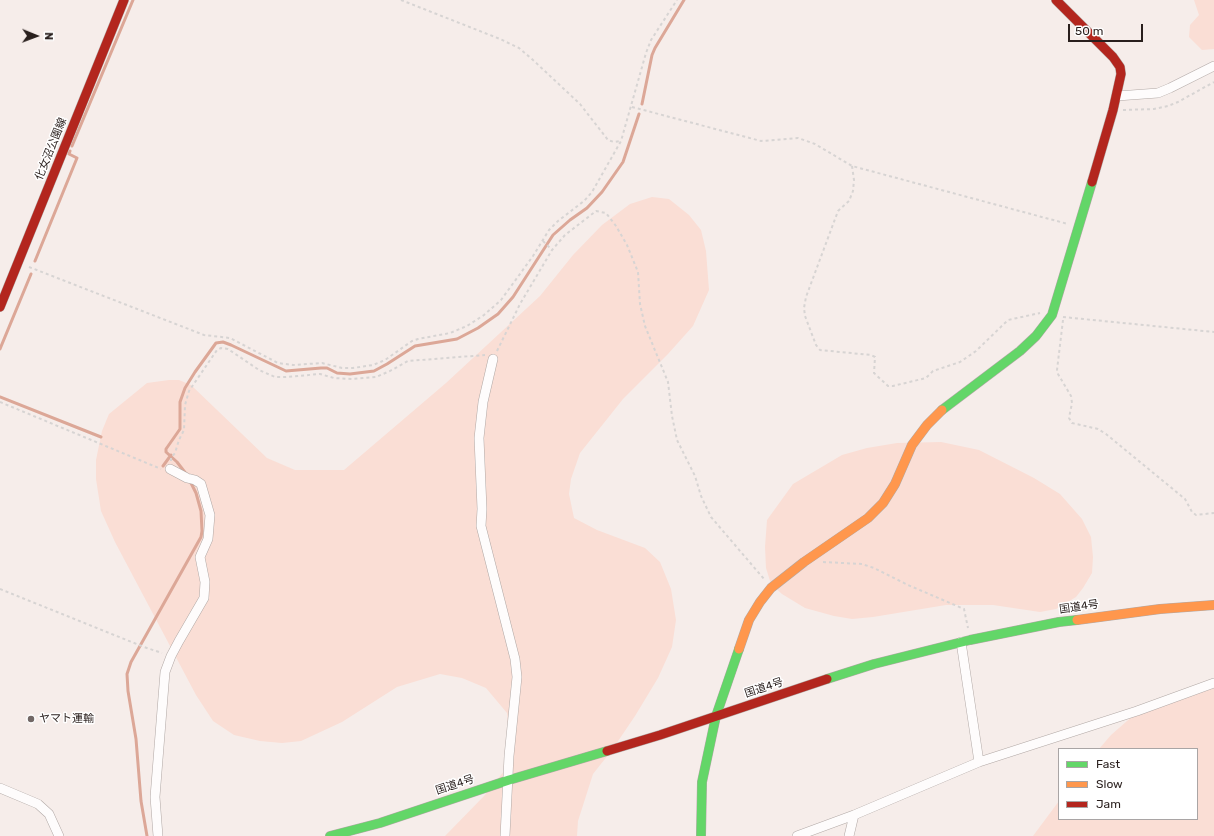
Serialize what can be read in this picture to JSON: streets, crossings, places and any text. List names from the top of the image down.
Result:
{
  "streets": {
    "main road": ["化女沼公園線", "国道4号"]
  },
  "places": ["ヤマト運輸"],
  "legend": ["Fast", "Slow", "Jam"],
  "scale_bar": "50 m",
  "north": "right"
}
